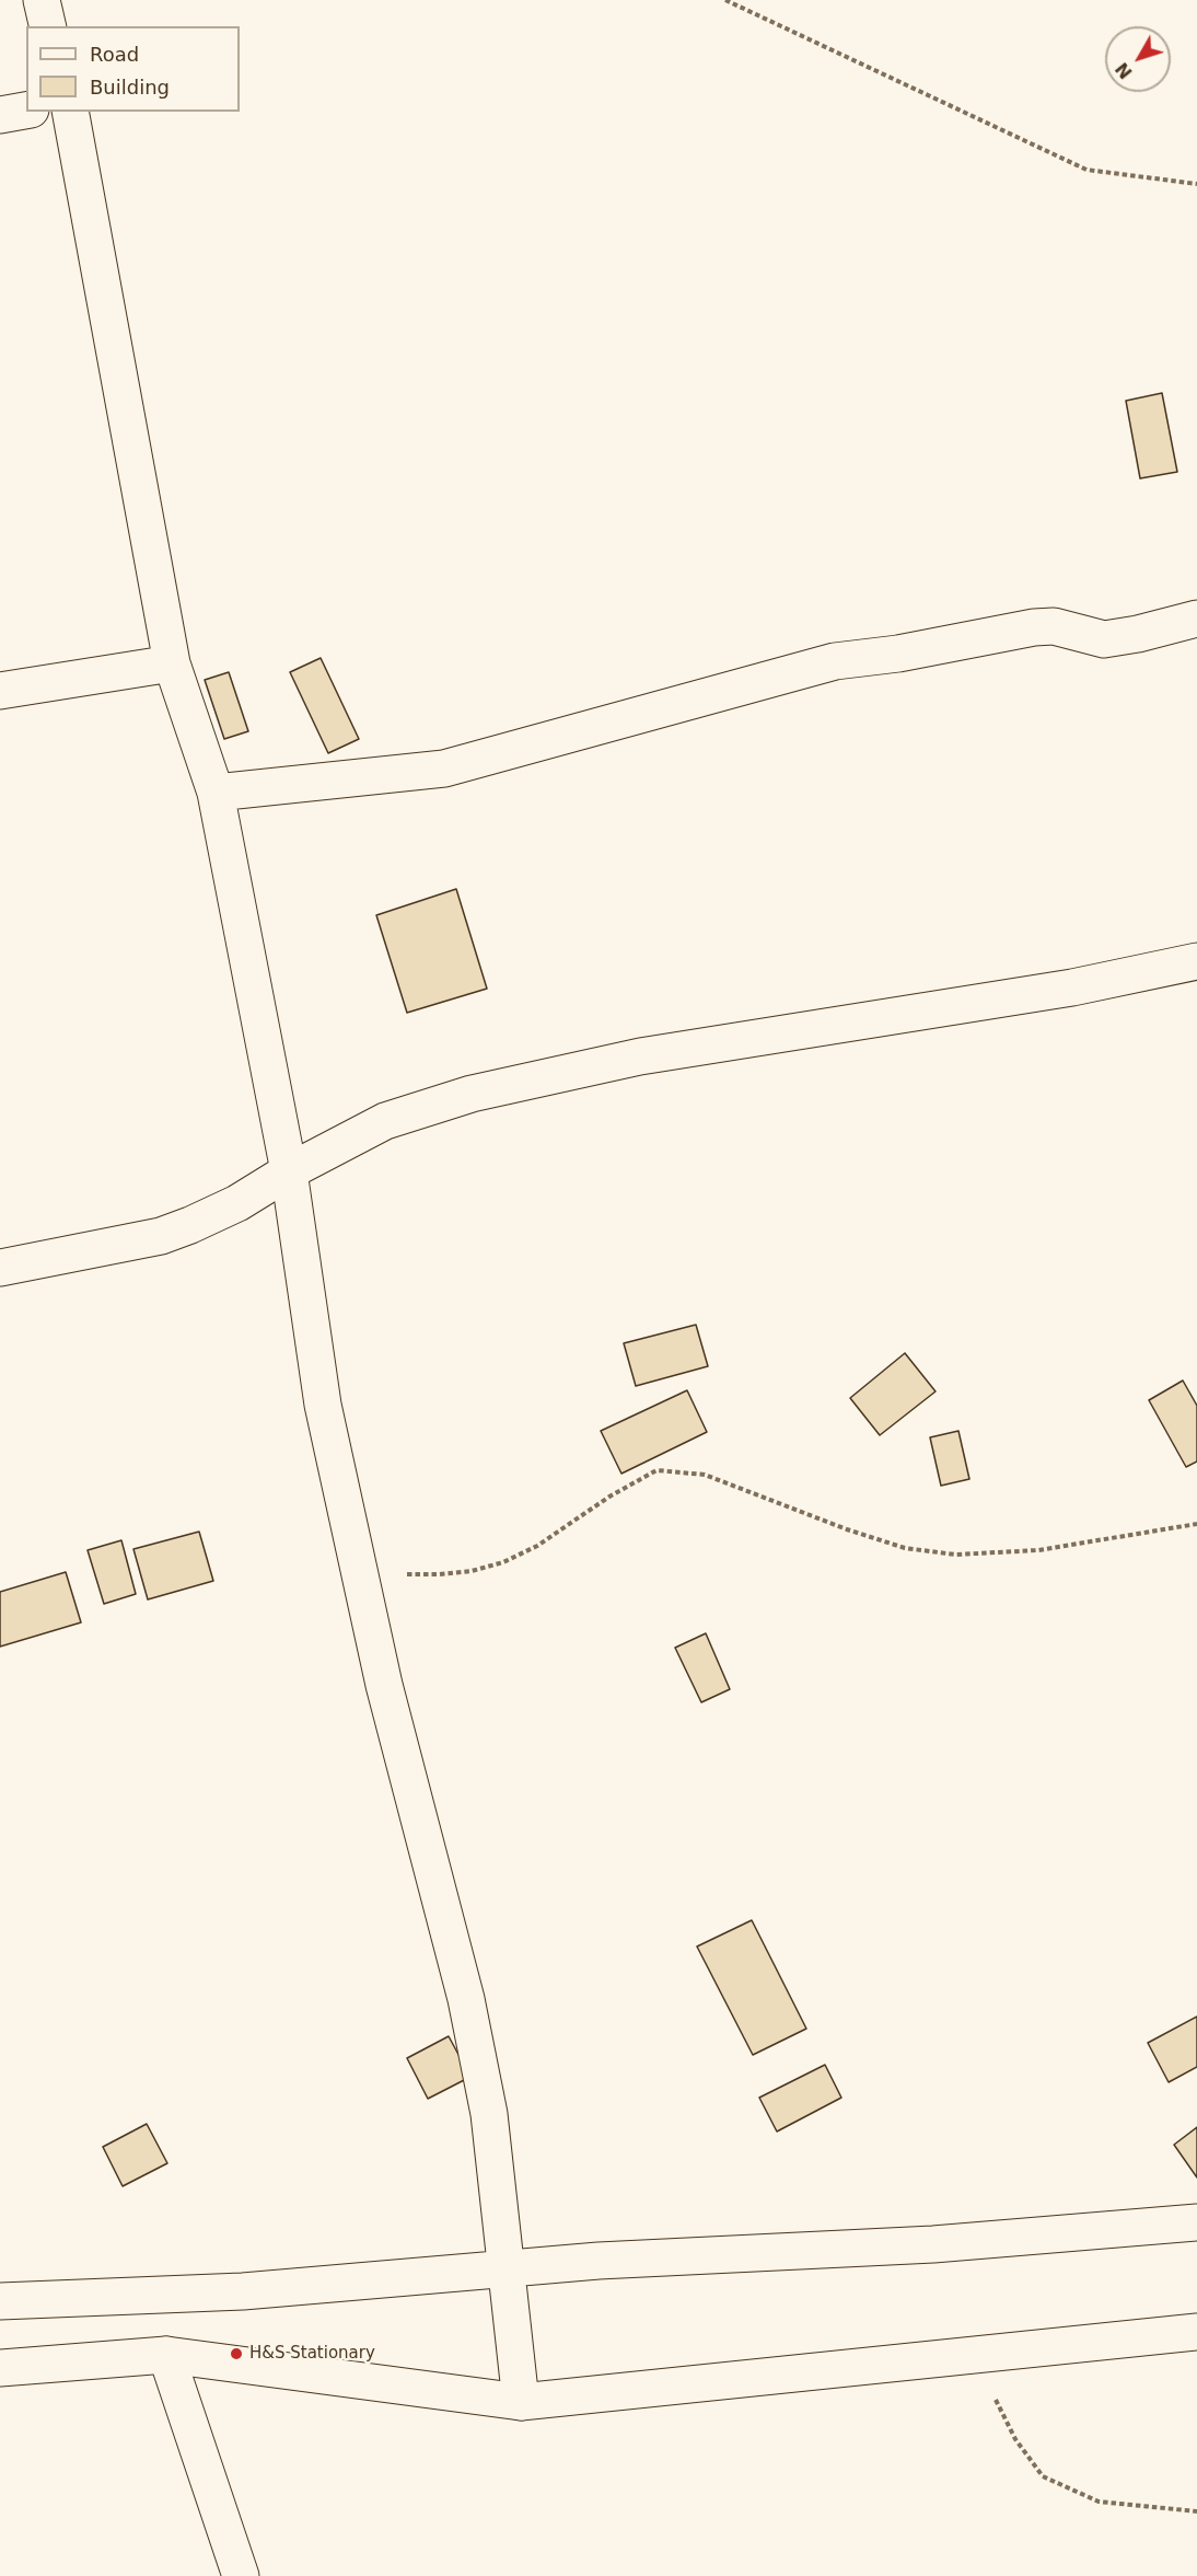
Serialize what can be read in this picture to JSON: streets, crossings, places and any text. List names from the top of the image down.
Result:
{
  "places": ["H&S Stationary"],
  "legend": ["Road", "Building"],
  "north": "bottom left"
}
